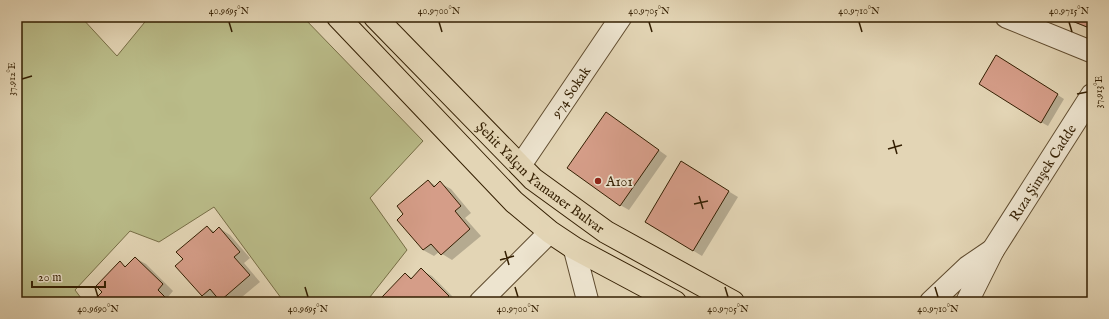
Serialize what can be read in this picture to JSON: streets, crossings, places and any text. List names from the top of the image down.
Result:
{
  "streets": {
    "highway": ["Şehit Yalçın Yamaner Bulvar"],
    "street": ["974 Sokak", "Rıza Şimşek Cadde"]
  },
  "crossings": [
    ["974 Sokak", "Şehit Yalçın Yamaner Bulvar"]
  ],
  "places": ["A101"],
  "scale_bar": "20 m",
  "coordinates": [
    "40.9695°N",
    "40.9700°N",
    "40.9705°N",
    "40.9710°N",
    "40.9715°N",
    "37.912°E",
    "37.913°E",
    "40.9690°N"
  ]
}
